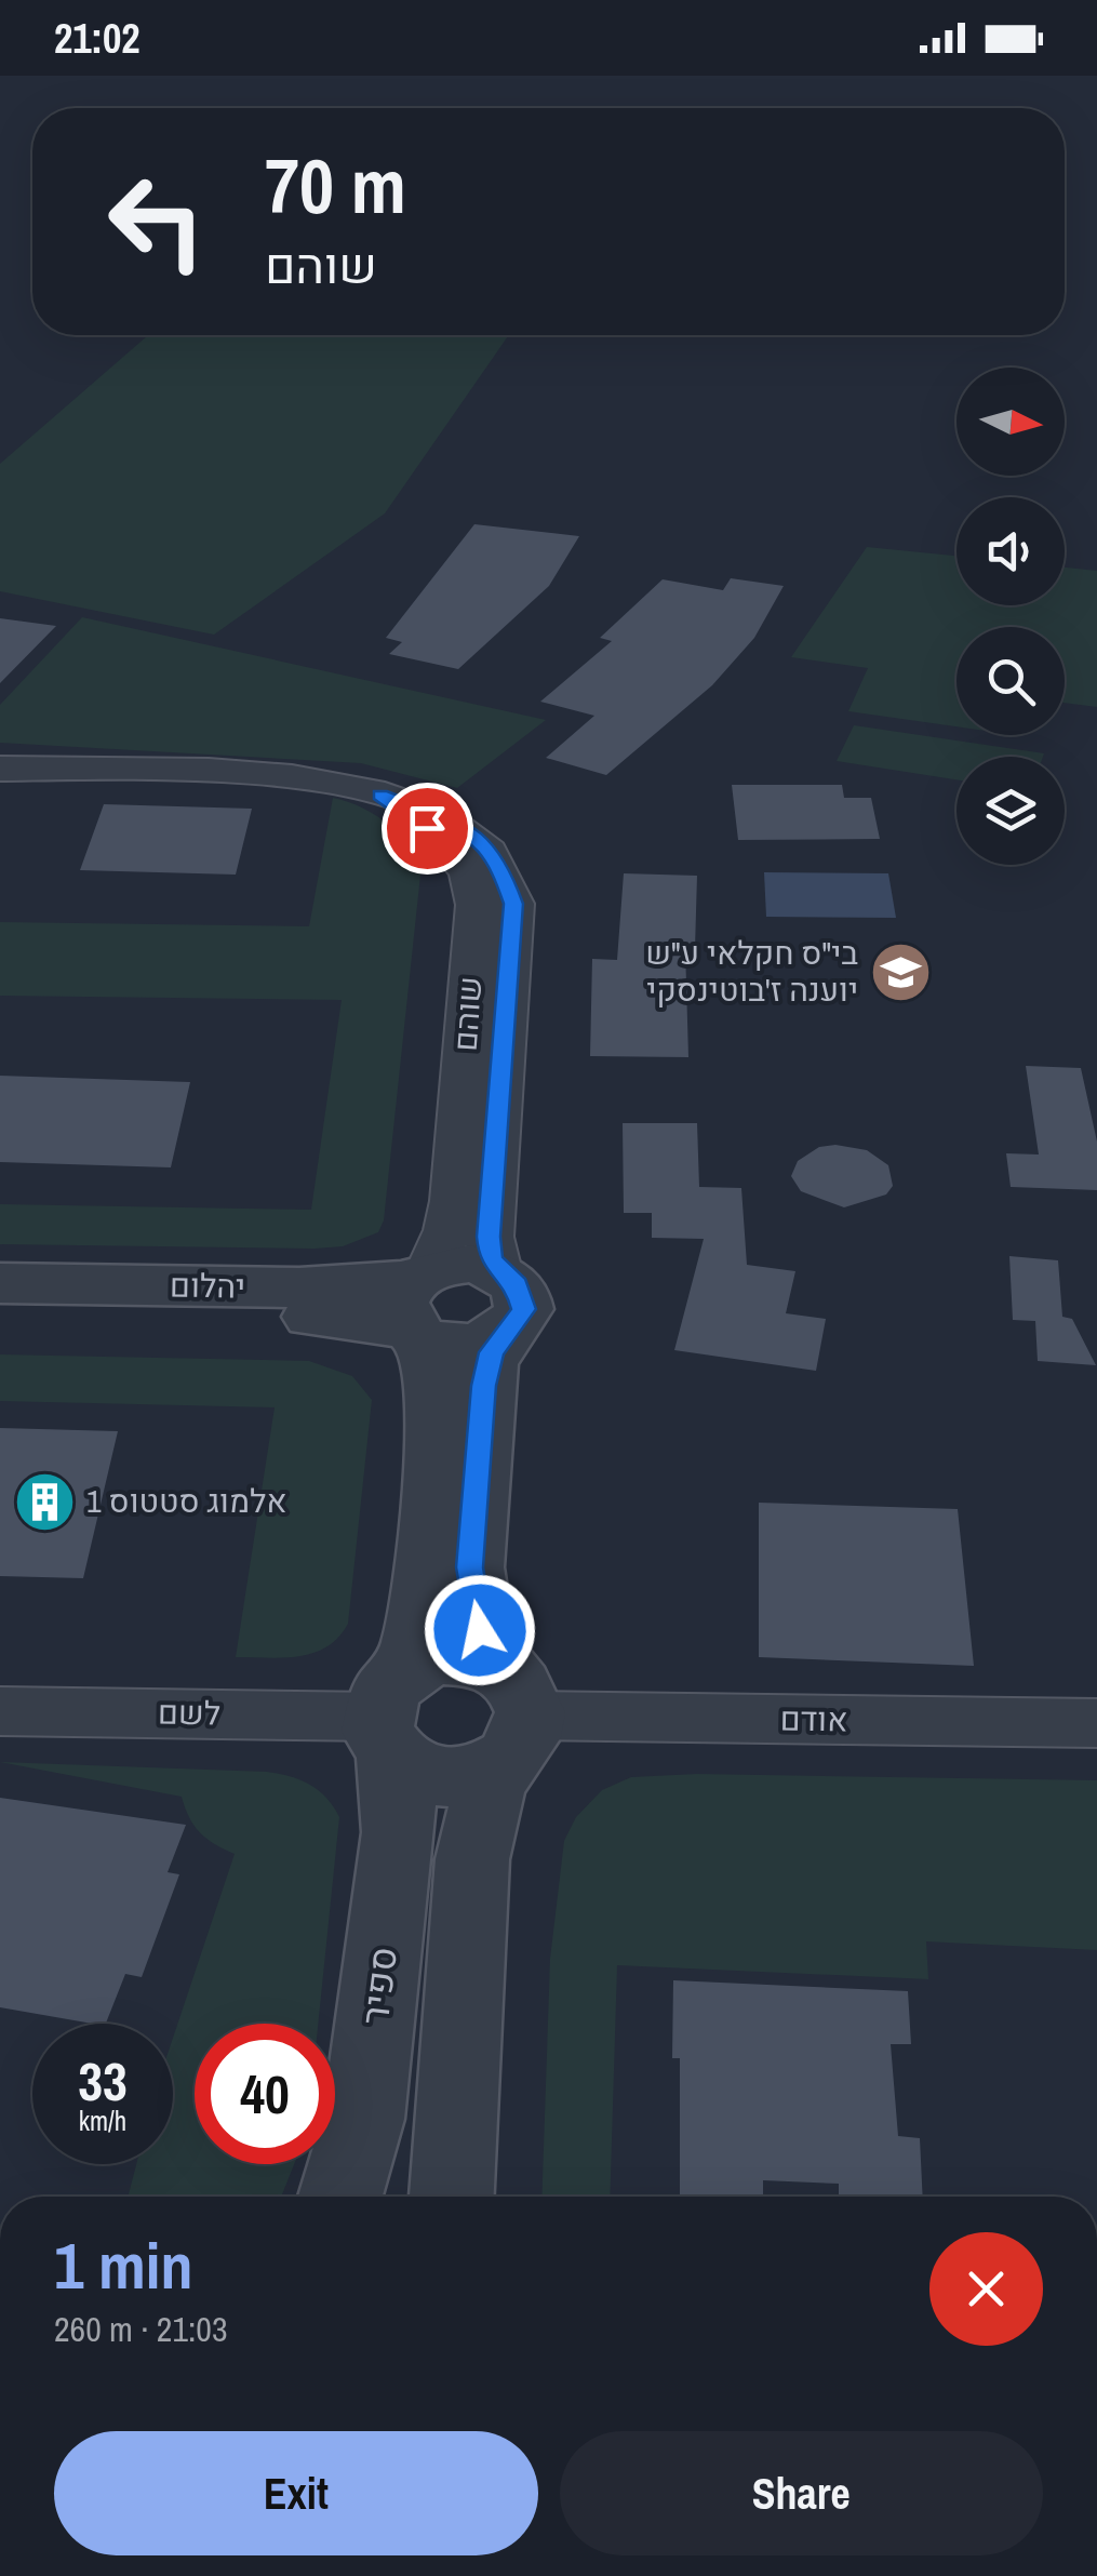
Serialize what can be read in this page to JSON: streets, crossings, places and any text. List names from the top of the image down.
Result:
{
  "streets": {
    "street": [
      "שוהם",
      "יהלום",
      "לשם",
      "אודם",
      "ספיר"
    ]
  },
  "crossings": [
    ["שוהם", "יהלום"],
    ["לשם", "אודם"],
    ["לשם", "ספיר"],
    ["אודם", "ספיר"]
  ],
  "places": {
    "school or university": ["בי\"ס חקלאי ע\"ש יוענה ז'בוטינסקי"],
    "building": ["אלמוג סטטוס 1"]
  },
  "north": "right",
  "page": {
    "status": "21:02",
    "turn": ["70 m", "שוהם"],
    "speed": "33 km/h",
    "limit": "40",
    "heading": ["1 min", "260 m · 21:03"],
    "buttons": ["Exit", "Share"]
  }
}
